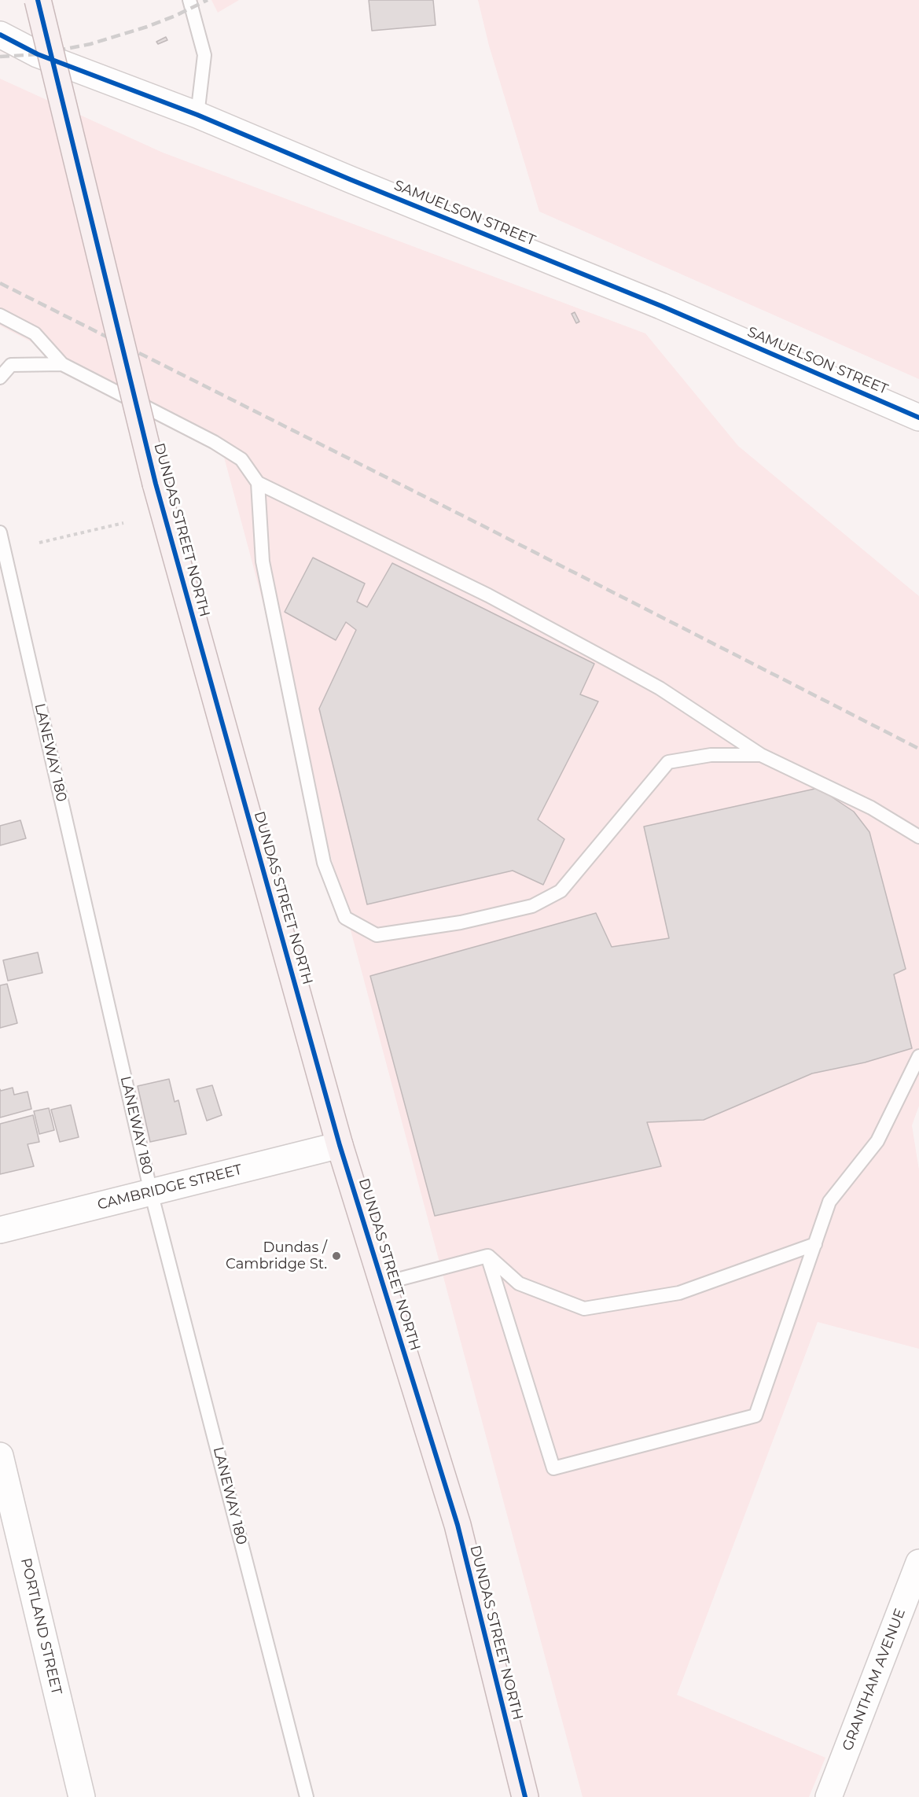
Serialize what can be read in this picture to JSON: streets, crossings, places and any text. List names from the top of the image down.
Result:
{
  "streets": {
    "main road": ["DUNDAS STREET NORTH"],
    "street": [
      "SAMUELSON STREET",
      "CAMBRIDGE STREET",
      "PORTLAND STREET",
      "GRANTHAM AVENUE"
    ],
    "lane": ["LANEWAY 180"]
  },
  "crossings": [
    ["DUNDAS STREET NORTH", "CAMBRIDGE STREET"],
    ["LANEWAY 180", "CAMBRIDGE STREET"]
  ],
  "places": ["Dundas / Cambridge St."]
}
